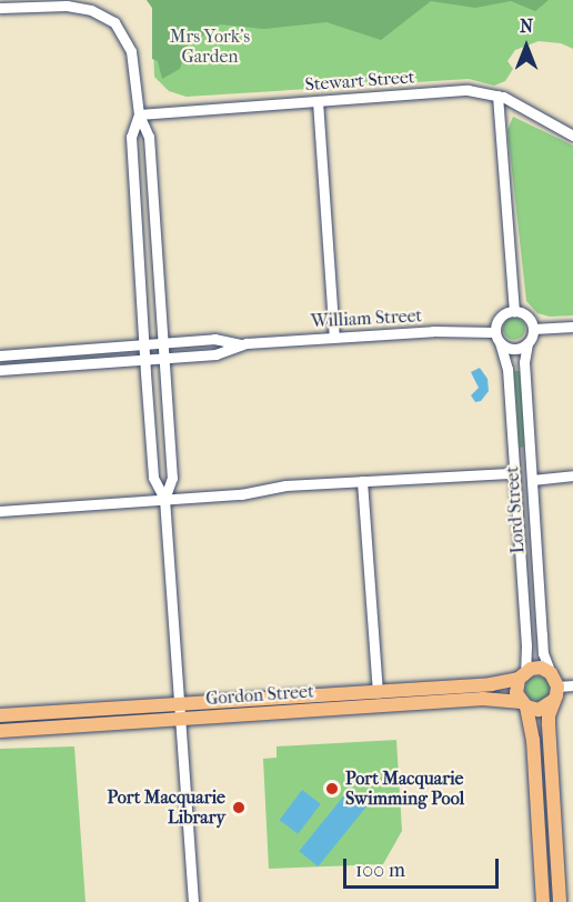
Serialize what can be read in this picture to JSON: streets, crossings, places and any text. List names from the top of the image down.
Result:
{
  "streets": {
    "main road": ["Gordon Street"],
    "street": ["Stewart Street", "William Street", "Lord Street"]
  },
  "crossings": [
    ["William Street", "Lord Street"],
    ["Lord Street", "Gordon Street"]
  ],
  "parks": ["Mrs York's Garden"],
  "places": ["Port Macquarie Swimming Pool", "Port Macquarie Library"],
  "scale_bar": "100 m",
  "north": "top"
}
